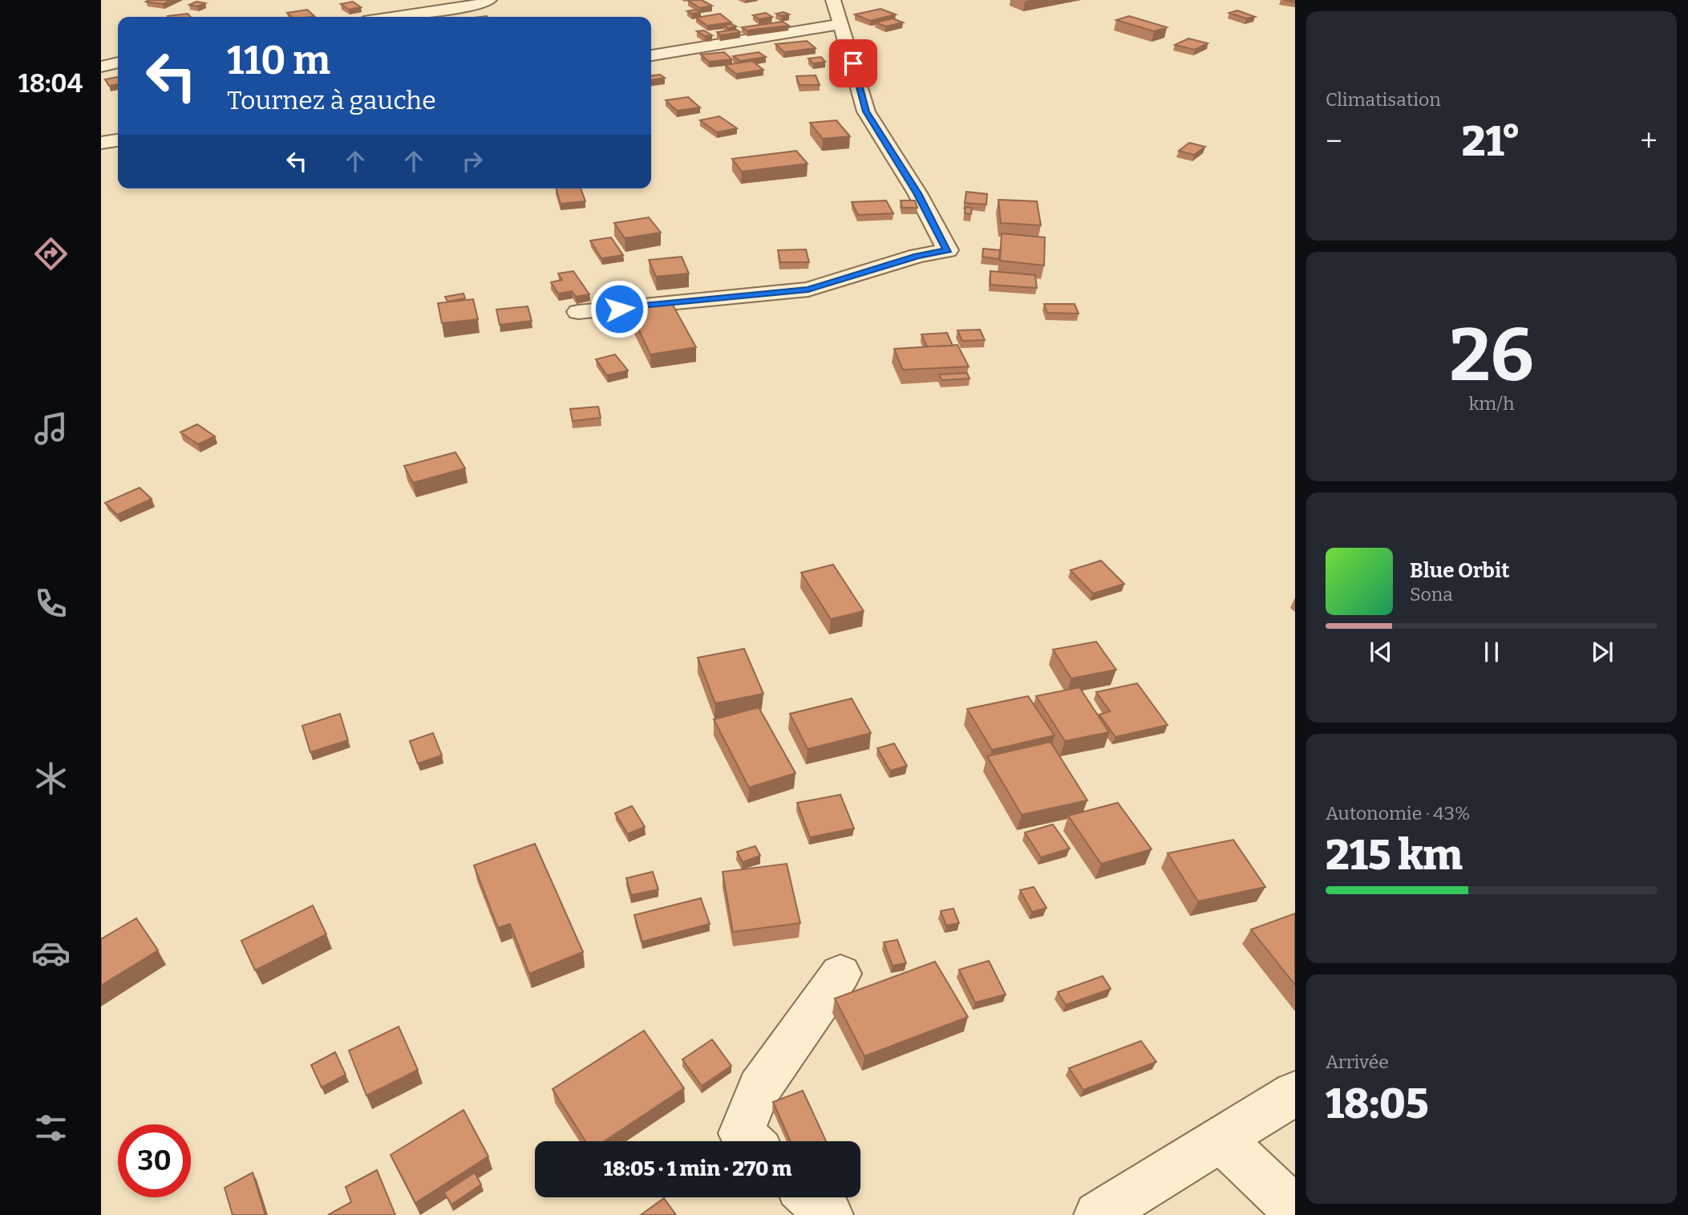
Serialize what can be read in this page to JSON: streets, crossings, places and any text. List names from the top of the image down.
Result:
{
  "page": {
    "tabs": "18:04",
    "tile": [
      "Climatisation",
      ["26", "km/h"],
      ["Autonomie · 43%", "215 km"],
      ["Arrivée", "18:05"]
    ],
    "turn": ["110 m", "Tournez à gauche"],
    "heat": ["−", "21°", "+"],
    "song": ["Blue Orbit", "Sona"],
    "limit": "30",
    "trip": "18:05 · 1 min · 270 m"
  }
}
